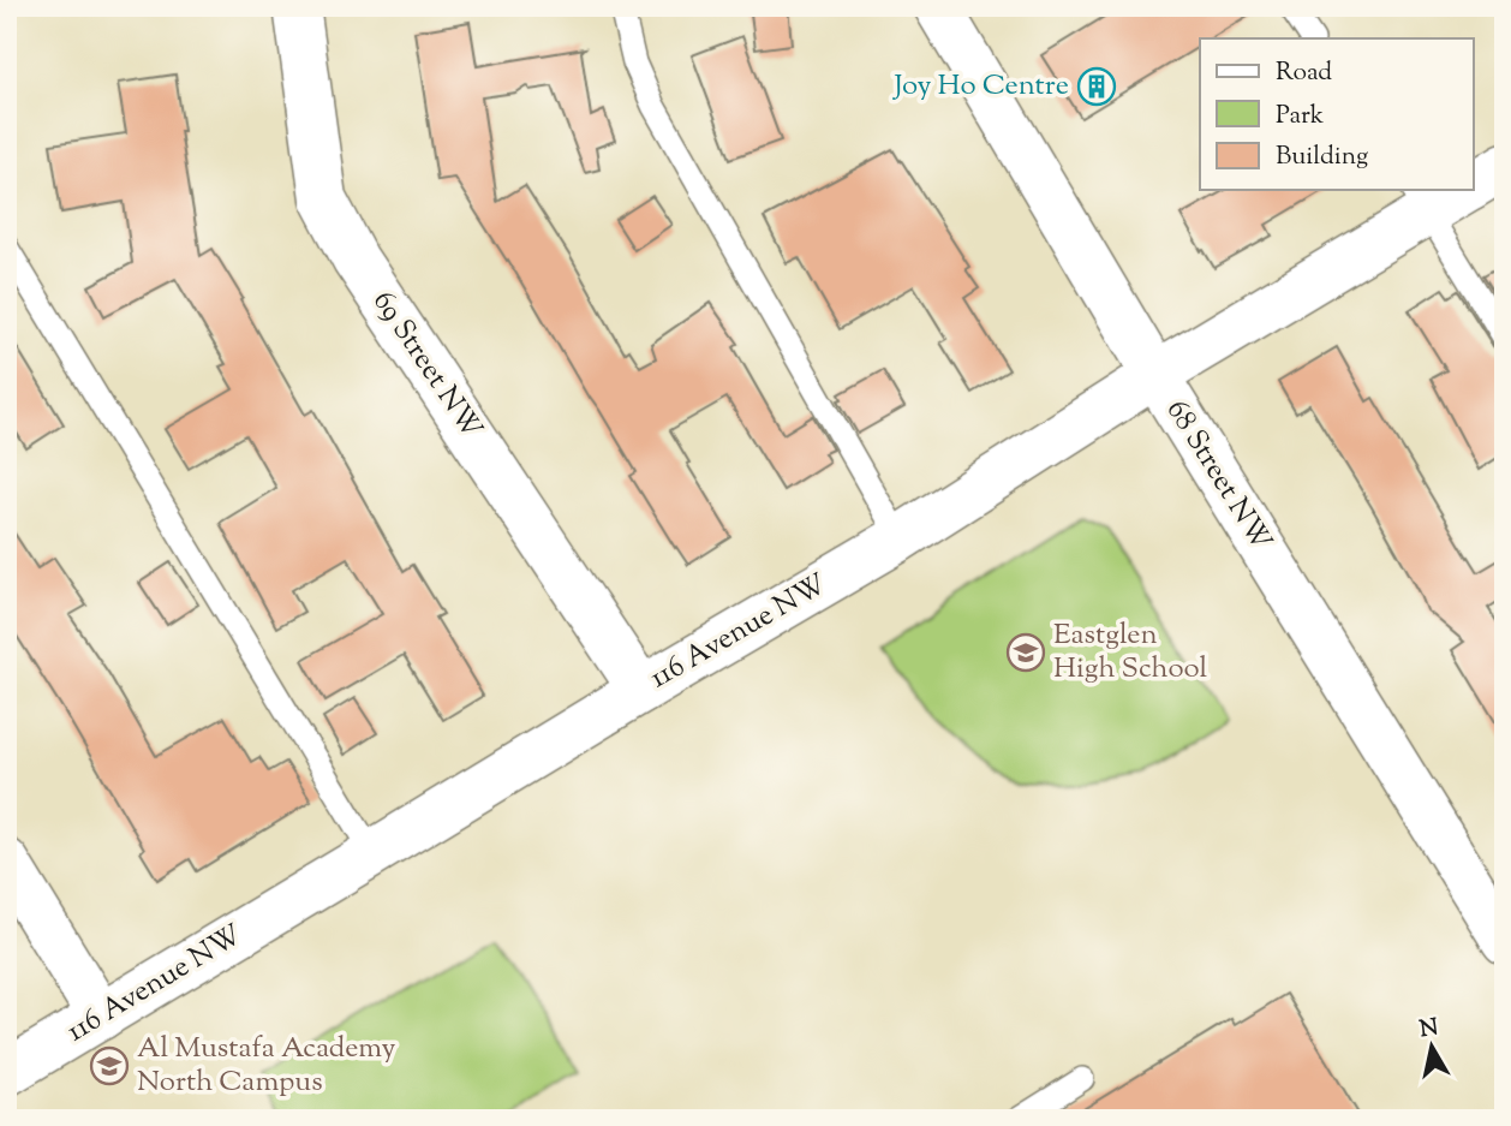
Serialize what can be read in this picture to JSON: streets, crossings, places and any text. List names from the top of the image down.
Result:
{
  "streets": {
    "street": ["69 Street NW", "68 Street NW", "116 Avenue NW"]
  },
  "crossings": [
    ["69 Street NW", "116 Avenue NW"],
    ["68 Street NW", "116 Avenue NW"]
  ],
  "places": {
    "building": ["Joy Ho Centre"],
    "school or university": ["Eastglen High School", "Al Mustafa Academy North Campus"]
  },
  "legend": ["Road", "Park", "Building"],
  "north": "top"
}
